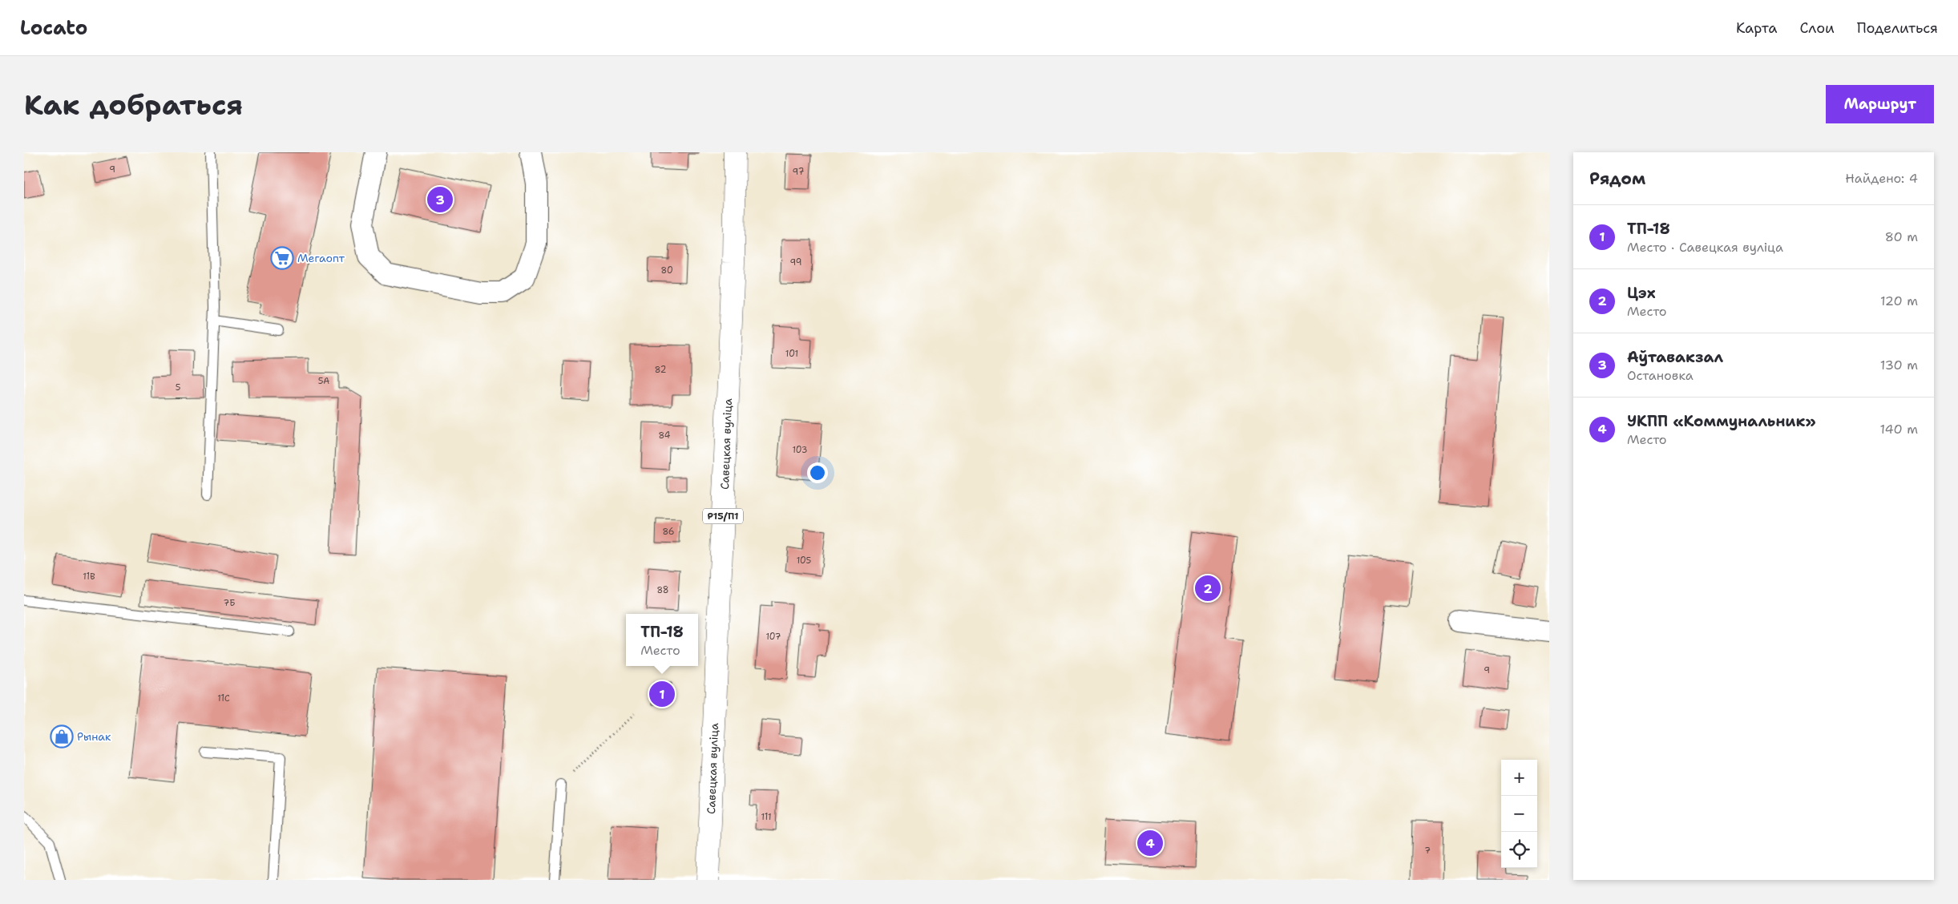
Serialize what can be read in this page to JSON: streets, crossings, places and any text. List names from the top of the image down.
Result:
{
  "streets": {
    "main road": ["Савецкая вуліца", "Р15/П1"]
  },
  "places": {
    "supermarket": ["Мегаопт"],
    "shop": ["Рынак"]
  },
  "house_numbers": [
    "9",
    "97",
    "99",
    "80",
    "101",
    "82",
    "5А",
    "5",
    "84",
    "103",
    "86",
    "105",
    "11В",
    "88",
    "7Б",
    "107",
    "9",
    "11С",
    "111",
    "7"
  ],
  "page": {
    "header": "Locato",
    "nav": ["Карта", "Слои", "Поделиться"],
    "buttons": "Маршрут",
    "title": "Как добраться",
    "heading": ["Рядом", "Найдено: 4"],
    "pins": [
      "3",
      "2",
      "1",
      "4"
    ],
    "list": [
      {
        "mark": "1",
        "name": "ТП-18",
        "note": "Место · Савецкая вуліца",
        "value": "80 m"
      },
      {
        "mark": "2",
        "name": "Цэх",
        "note": "Место",
        "value": "120 m"
      },
      {
        "mark": "3",
        "name": "Аўтавакзал",
        "note": "Остановка",
        "value": "130 m"
      },
      {
        "mark": "4",
        "name": "УКПП «Коммунальник»",
        "note": "Место",
        "value": "140 m"
      }
    ],
    "popup": ["ТП-18", "Место"],
    "map_buttons": ["+", "−"]
  }
}
